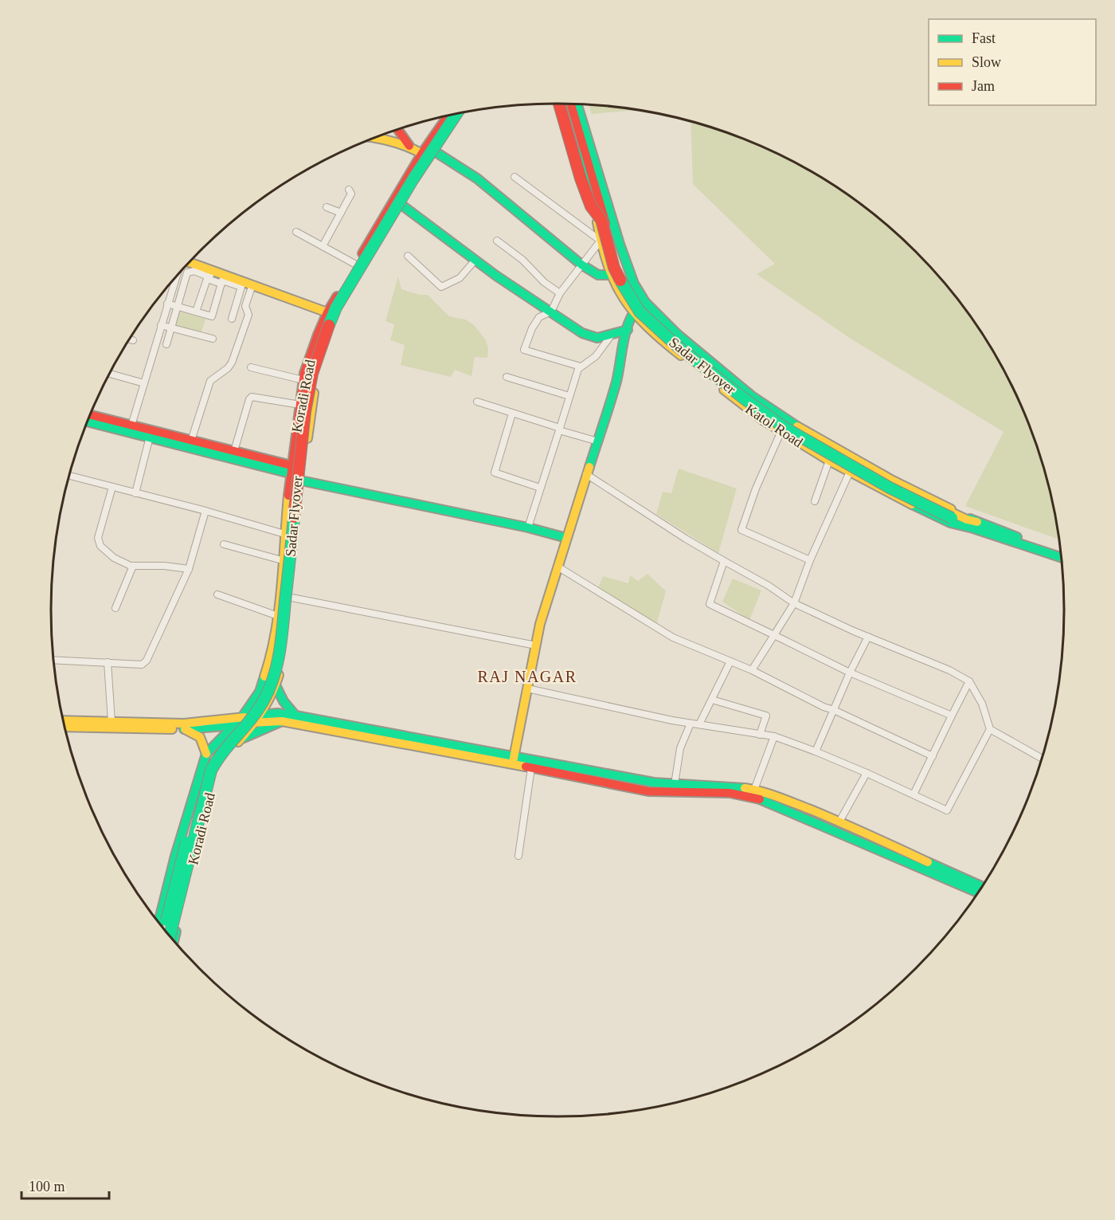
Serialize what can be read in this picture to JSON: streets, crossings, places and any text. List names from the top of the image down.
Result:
{
  "streets": {
    "main road": ["Sadar Flyover", "Koradi Road", "Katol Road"]
  },
  "crossings": [
    ["Sadar Flyover", "Katol Road"]
  ],
  "districts": ["RAJ NAGAR"],
  "legend": ["Fast", "Slow", "Jam"],
  "scale_bar": "100 m"
}
